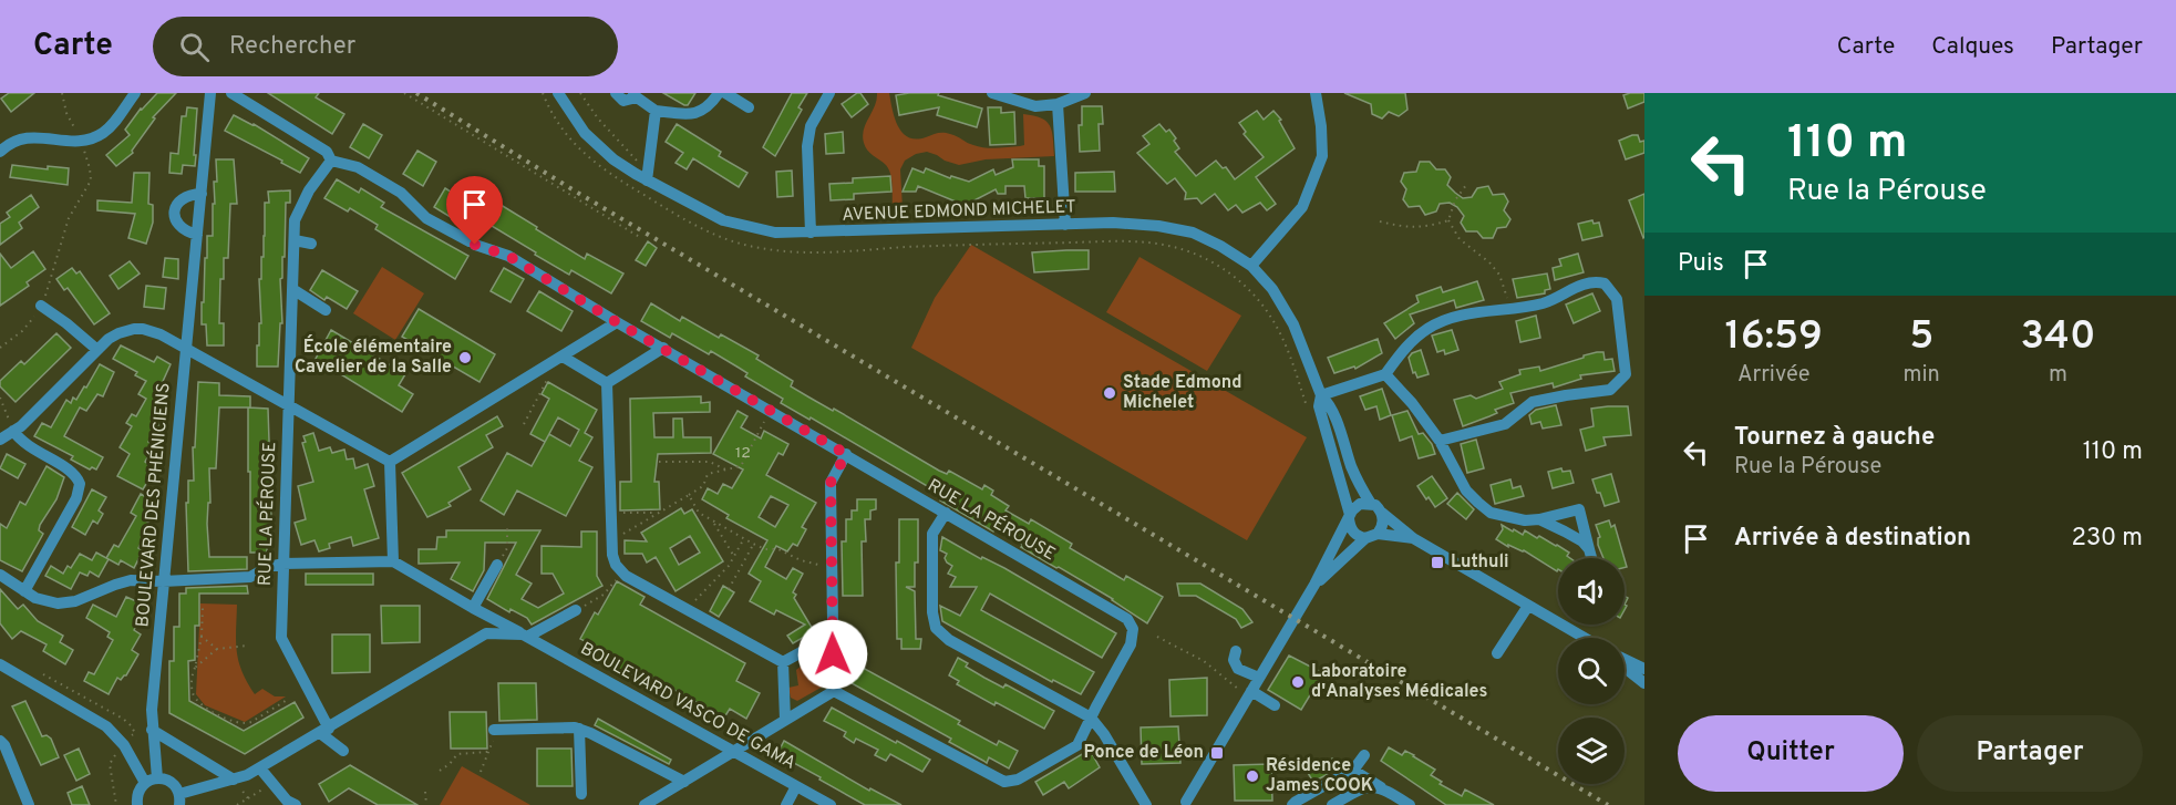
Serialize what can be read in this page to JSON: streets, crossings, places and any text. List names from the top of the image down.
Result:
{
  "streets": {
    "street": [
      "AVENUE EDMOND MICHELET",
      "BOULEVARD DES PHÉNICIENS",
      "RUE LA PÉROUSE",
      "BOULEVARD VASCO DE GAMA"
    ]
  },
  "crossings": [
    ["RUE LA PÉROUSE", "BOULEVARD VASCO DE GAMA"]
  ],
  "places": {
    "other": [
      "École élémentaire Cavelier de la Salle",
      "Stade Edmond Michelet",
      "Laboratoire d'Analyses Médicales",
      "Résidence James COOK"
    ],
    "transit": ["Luthuli", "Ponce de Léon"]
  },
  "house_numbers": ["12"],
  "page": {
    "header": "Carte",
    "search": "Rechercher",
    "nav": ["Carte", "Calques", "Partager"],
    "turn": ["110 m", "Rue la Pérouse"],
    "then": "Puis",
    "eta": [
      "16:59",
      "Arrivée",
      "5",
      "min",
      "340",
      "m"
    ],
    "list": [
      {
        "name": "Tournez à gauche",
        "note": "Rue la Pérouse",
        "value": "110 m"
      },
      {
        "name": "Arrivée à destination",
        "value": "230 m"
      }
    ],
    "buttons": ["Quitter", "Partager"]
  }
}
